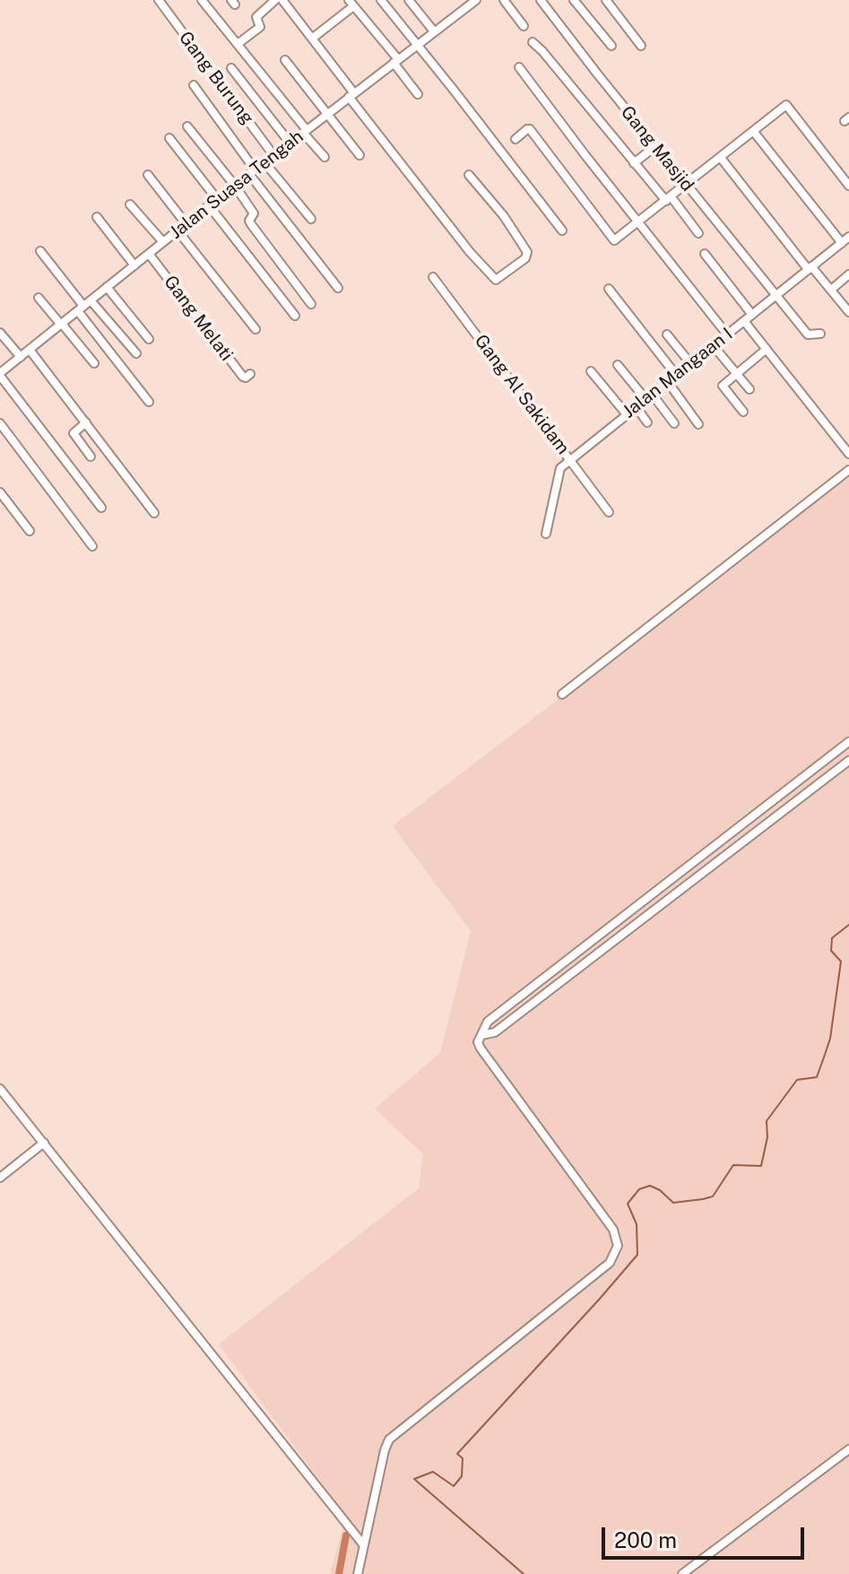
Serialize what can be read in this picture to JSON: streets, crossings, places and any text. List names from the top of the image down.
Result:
{
  "streets": {
    "street": [
      "Gang Burung",
      "Gang Masjid",
      "Jalan Suasa Tengah",
      "Gang Melati",
      "Jalan Mangaan I",
      "Gang Al Sakidam"
    ]
  },
  "crossings": [
    ["Gang Burung", "Jalan Suasa Tengah"],
    ["Gang Masjid", "Jalan Mangaan I"],
    ["Jalan Suasa Tengah", "Gang Melati"],
    ["Jalan Mangaan I", "Gang Al Sakidam"]
  ],
  "scale_bar": "200 m"
}
